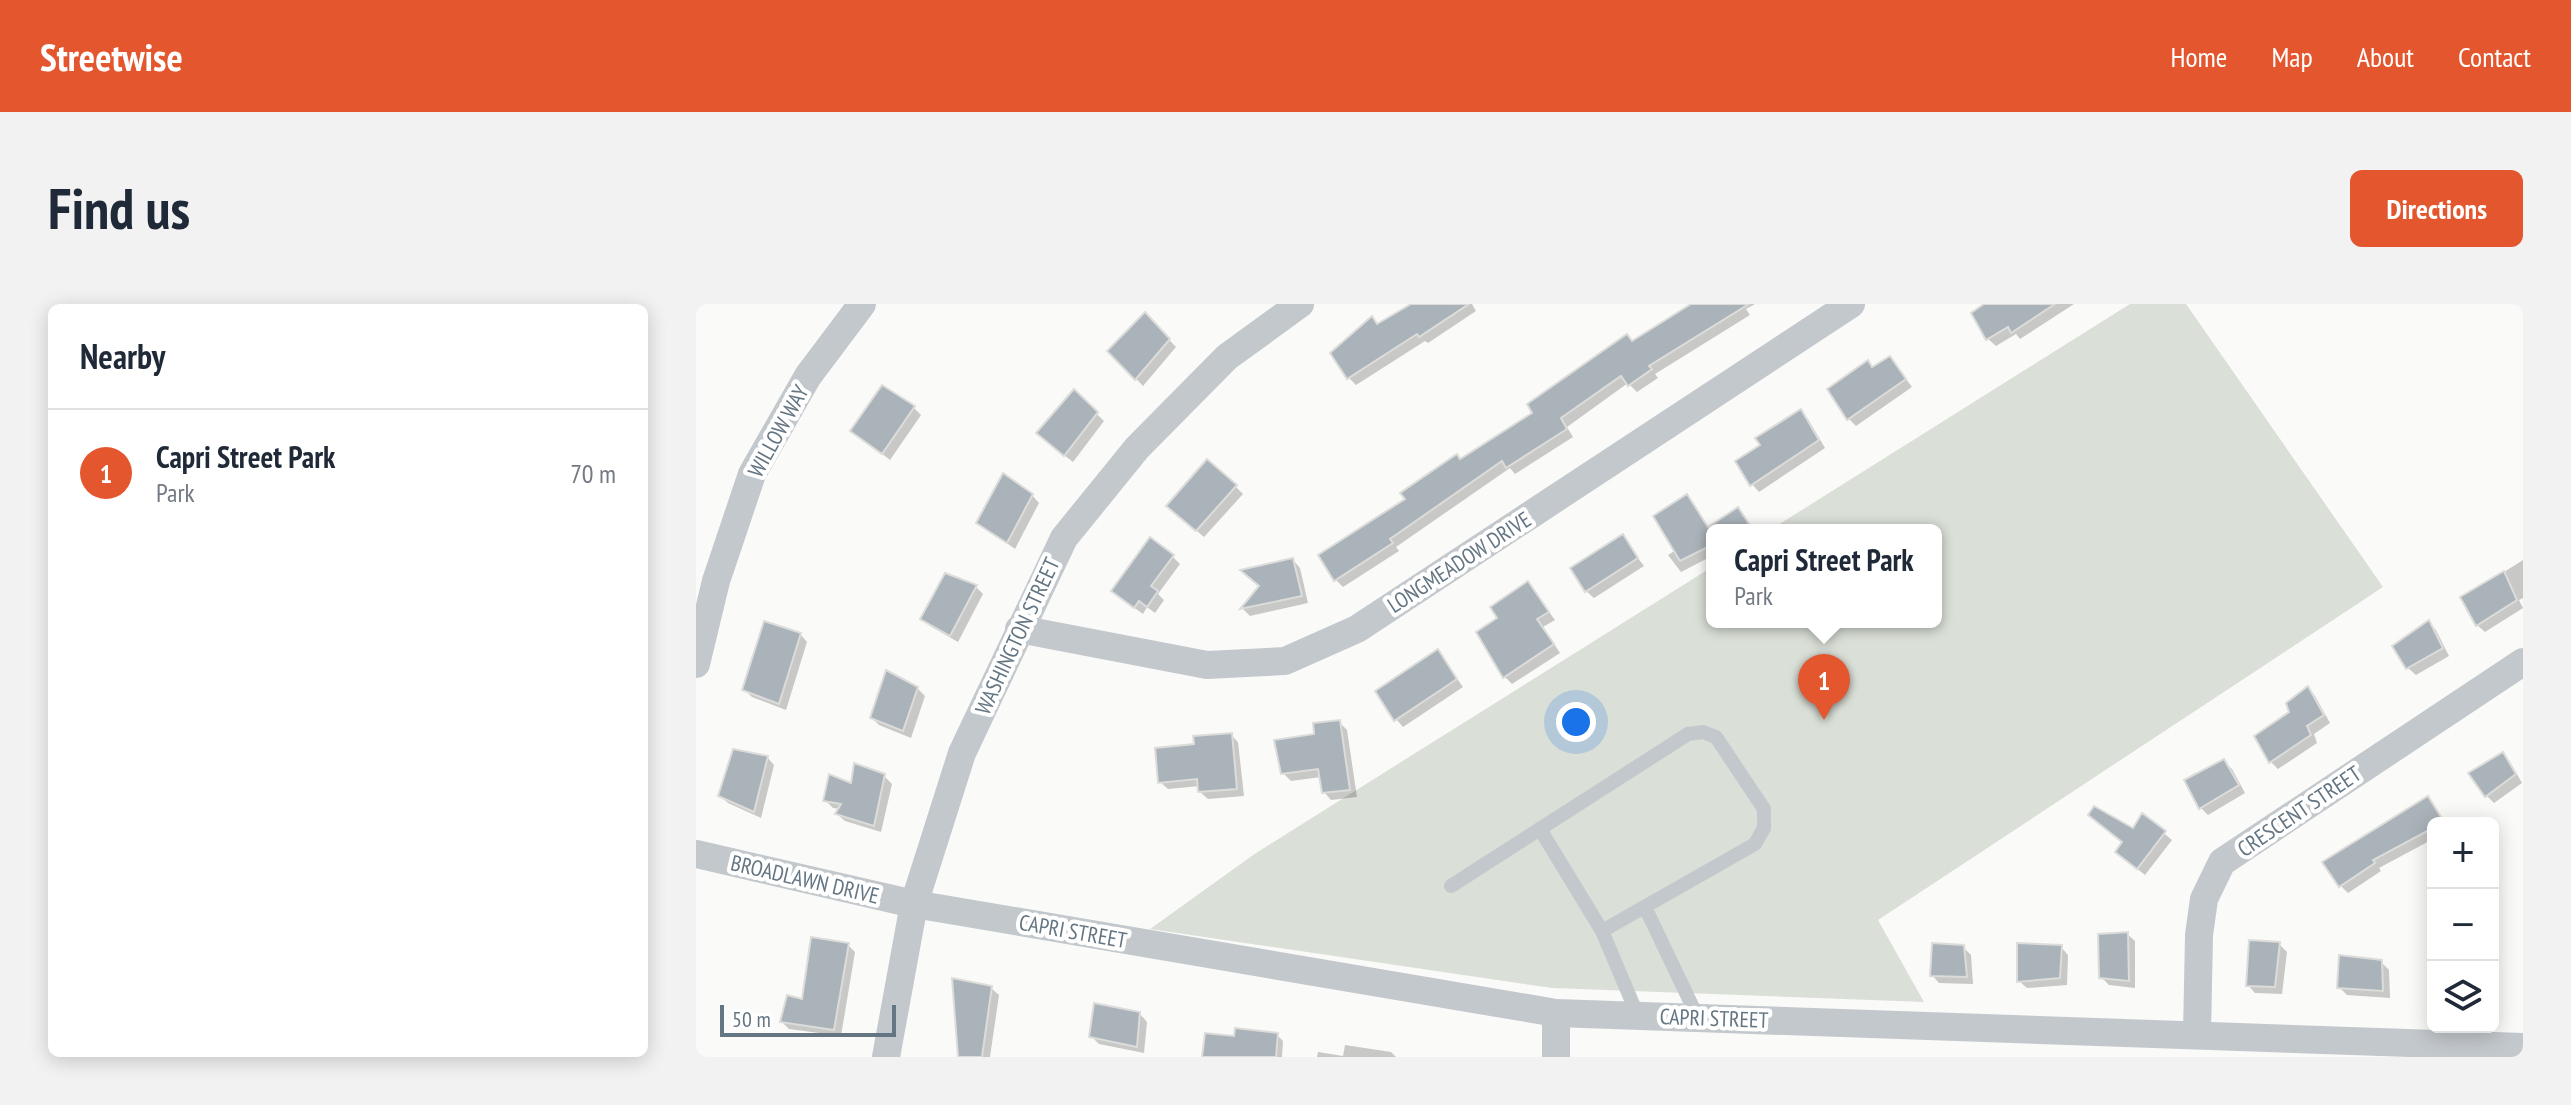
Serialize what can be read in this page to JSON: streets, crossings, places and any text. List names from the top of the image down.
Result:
{
  "streets": {
    "street": [
      "WILLOW WAY",
      "LONGMEADOW DRIVE",
      "WASHINGTON STREET",
      "CRESCENT STREET",
      "BROADLAWN DRIVE",
      "CAPRI STREET"
    ]
  },
  "crossings": [
    ["LONGMEADOW DRIVE", "WASHINGTON STREET"],
    ["WASHINGTON STREET", "BROADLAWN DRIVE"],
    ["WASHINGTON STREET", "CAPRI STREET"],
    ["CRESCENT STREET", "CAPRI STREET"],
    ["BROADLAWN DRIVE", "CAPRI STREET"]
  ],
  "scale_bar": "50 m",
  "page": {
    "header": "Streetwise",
    "nav": [
      "Home",
      "Map",
      "About",
      "Contact"
    ],
    "buttons": "Directions",
    "title": "Find us",
    "heading": "Nearby",
    "list": [
      {
        "mark": "1",
        "name": "Capri Street Park",
        "note": "Park",
        "value": "70 m"
      }
    ],
    "popup": ["Capri Street Park", "Park"],
    "pins": "1",
    "map_buttons": ["+", "−"],
    "scale": "50 m"
  }
}
